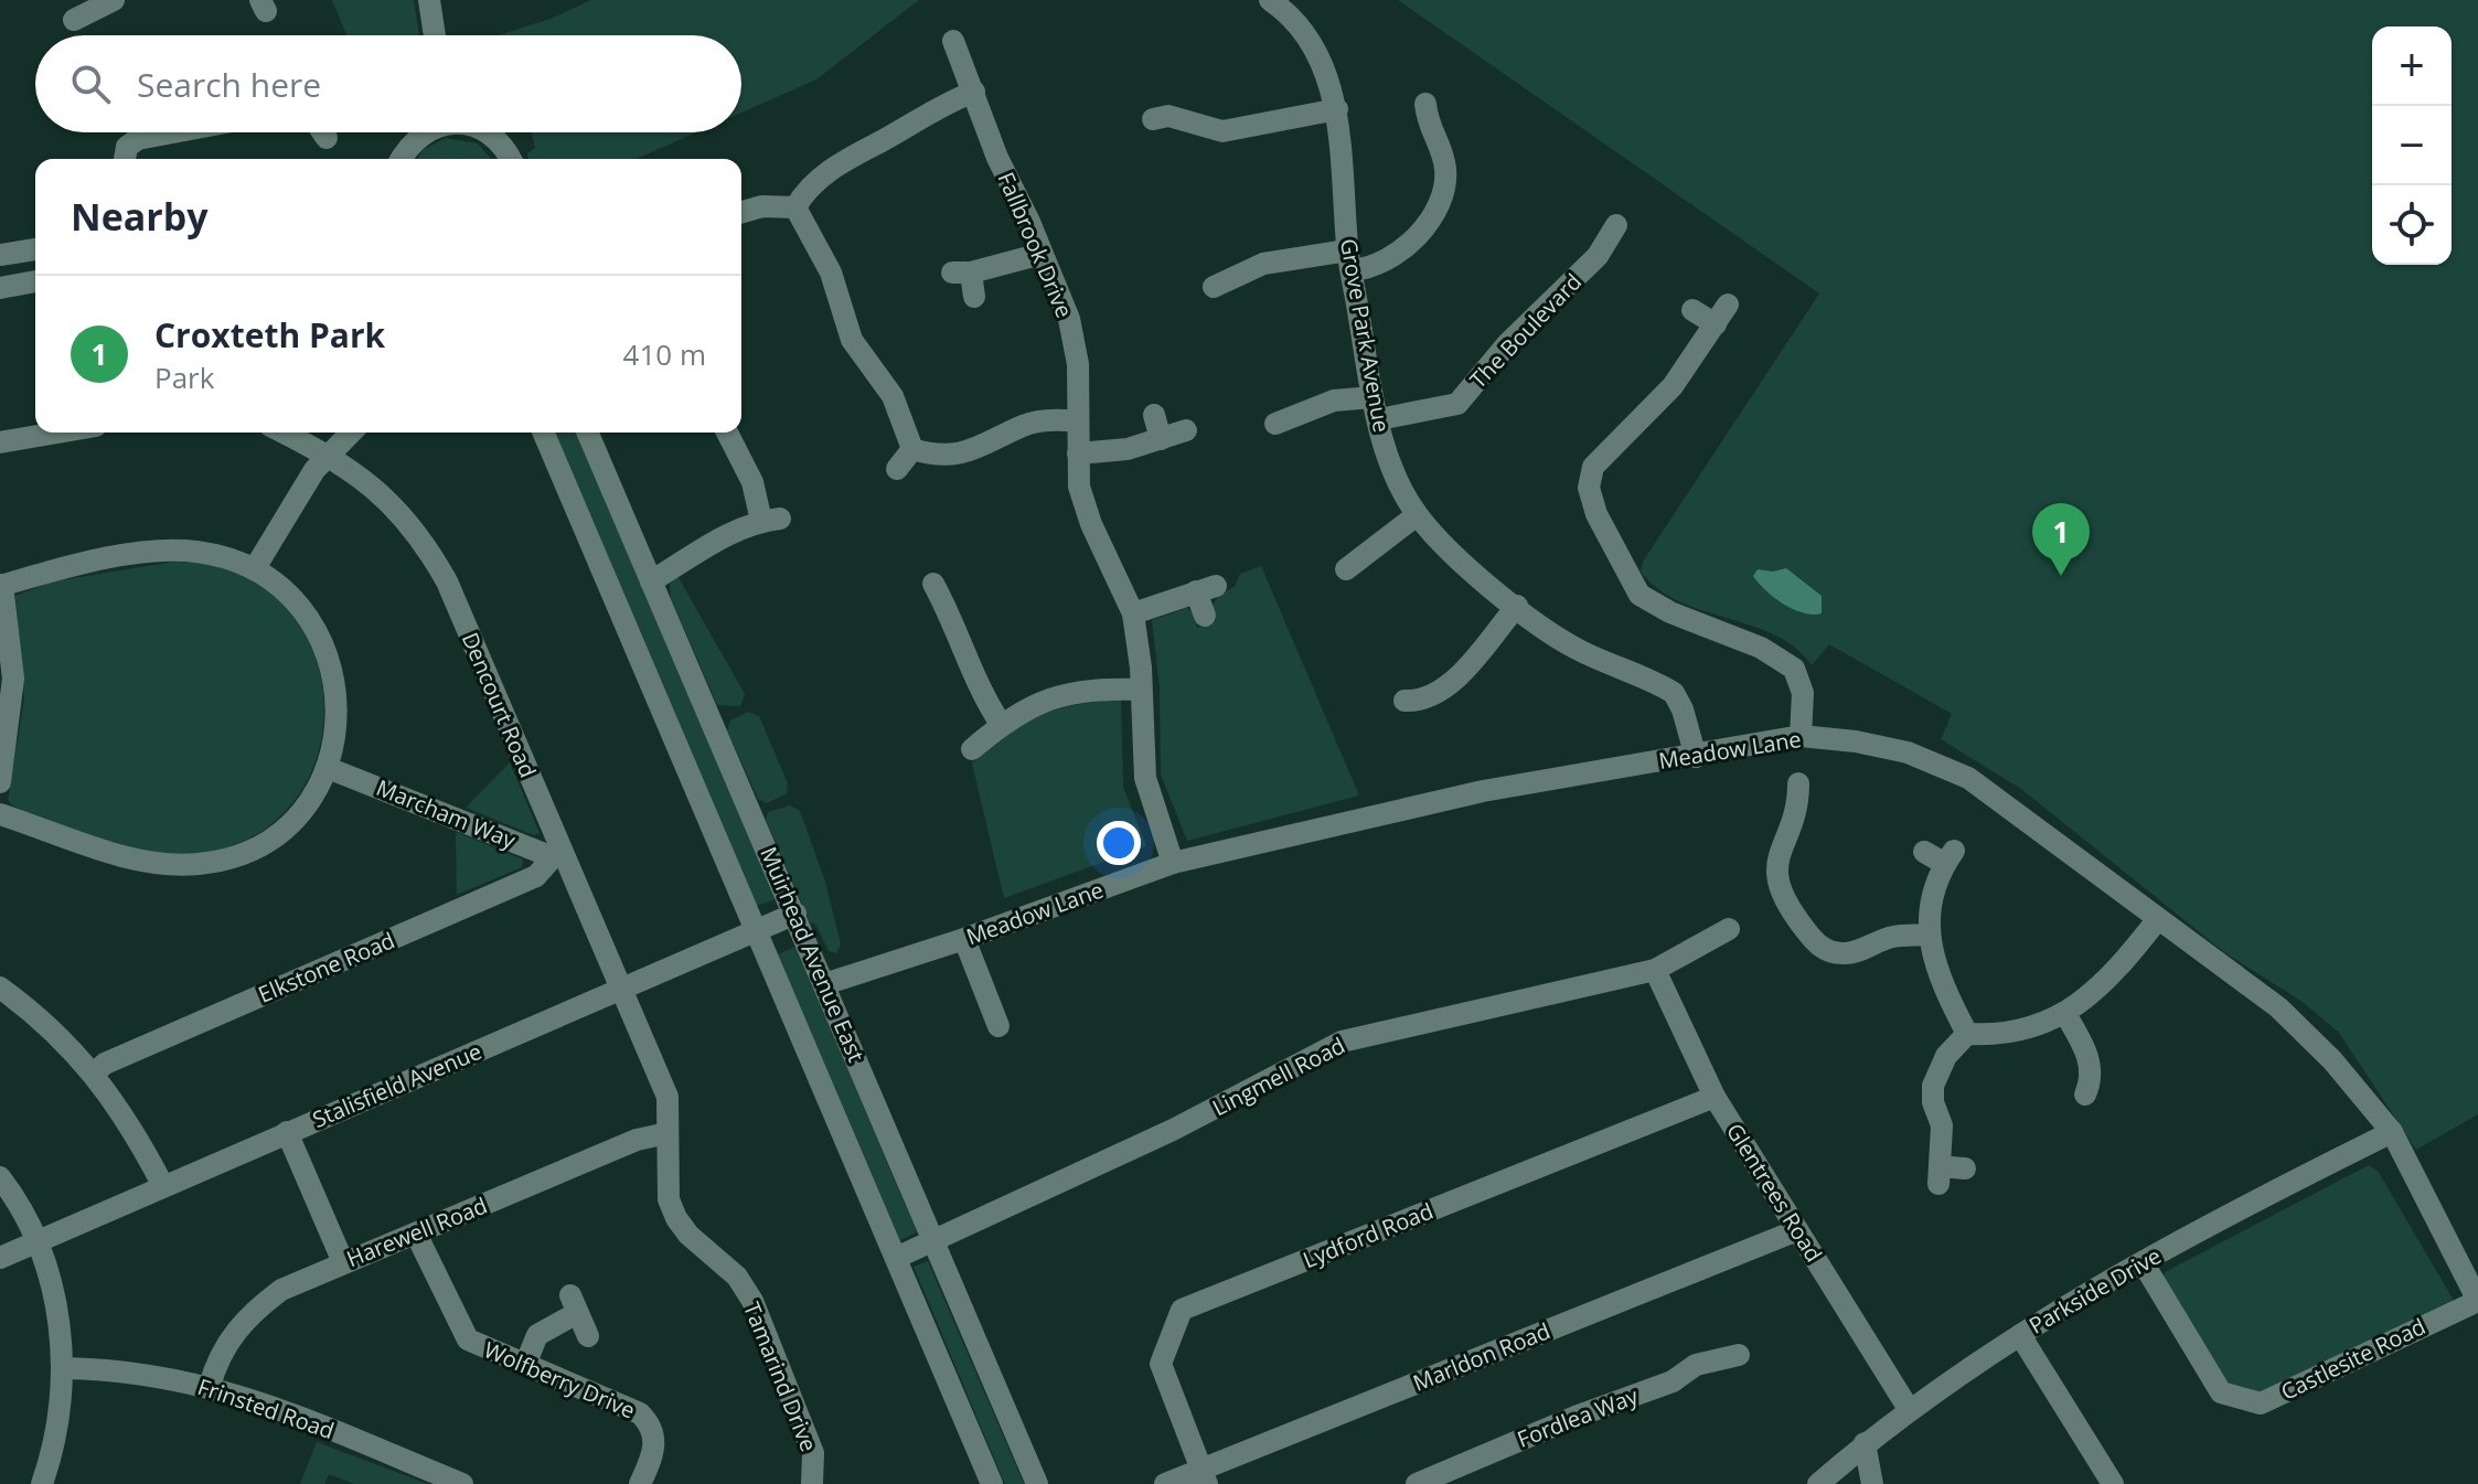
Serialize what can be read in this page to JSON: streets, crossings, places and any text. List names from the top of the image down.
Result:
{
  "streets": {
    "street": [
      "Fallbrook Drive",
      "The Boulevard",
      "Grove Park Avenue",
      "Dencourt Road",
      "Meadow Lane",
      "Marcham Way",
      "Muirhead Avenue East",
      "Elkstone Road",
      "Lingmell Road",
      "Stalisfield Avenue",
      "Glentrees Road",
      "Harewell Road",
      "Lydford Road",
      "Parkside Drive",
      "Marldon Road",
      "Castlesite Road",
      "Tamarind Drive",
      "Wolfberry Drive",
      "Frinsted Road",
      "Fordlea Way"
    ]
  },
  "crossings": [
    ["Fallbrook Drive", "Meadow Lane"],
    ["The Boulevard", "Grove Park Avenue"],
    ["Grove Park Avenue", "Meadow Lane"],
    ["Dencourt Road", "Marcham Way"],
    ["Dencourt Road", "Elkstone Road"],
    ["Dencourt Road", "Stalisfield Avenue"],
    ["Dencourt Road", "Tamarind Drive"],
    ["Meadow Lane", "Muirhead Avenue East"],
    ["Meadow Lane", "Parkside Drive"],
    ["Meadow Lane", "Castlesite Road"],
    ["Marcham Way", "Elkstone Road"],
    ["Muirhead Avenue East", "Lingmell Road"],
    ["Muirhead Avenue East", "Stalisfield Avenue"],
    ["Lingmell Road", "Glentrees Road"],
    ["Stalisfield Avenue", "Tamarind Drive"],
    ["Glentrees Road", "Lydford Road"],
    ["Glentrees Road", "Parkside Drive"],
    ["Glentrees Road", "Marldon Road"],
    ["Harewell Road", "Tamarind Drive"],
    ["Harewell Road", "Wolfberry Drive"],
    ["Harewell Road", "Frinsted Road"],
    ["Lydford Road", "Marldon Road"],
    ["Parkside Drive", "Castlesite Road"]
  ],
  "page": {
    "map_buttons": ["+", "−"],
    "search": "Search here",
    "heading": "Nearby",
    "list": [
      {
        "mark": "1",
        "name": "Croxteth Park",
        "note": "Park",
        "value": "410 m"
      }
    ],
    "pins": "1"
  }
}
